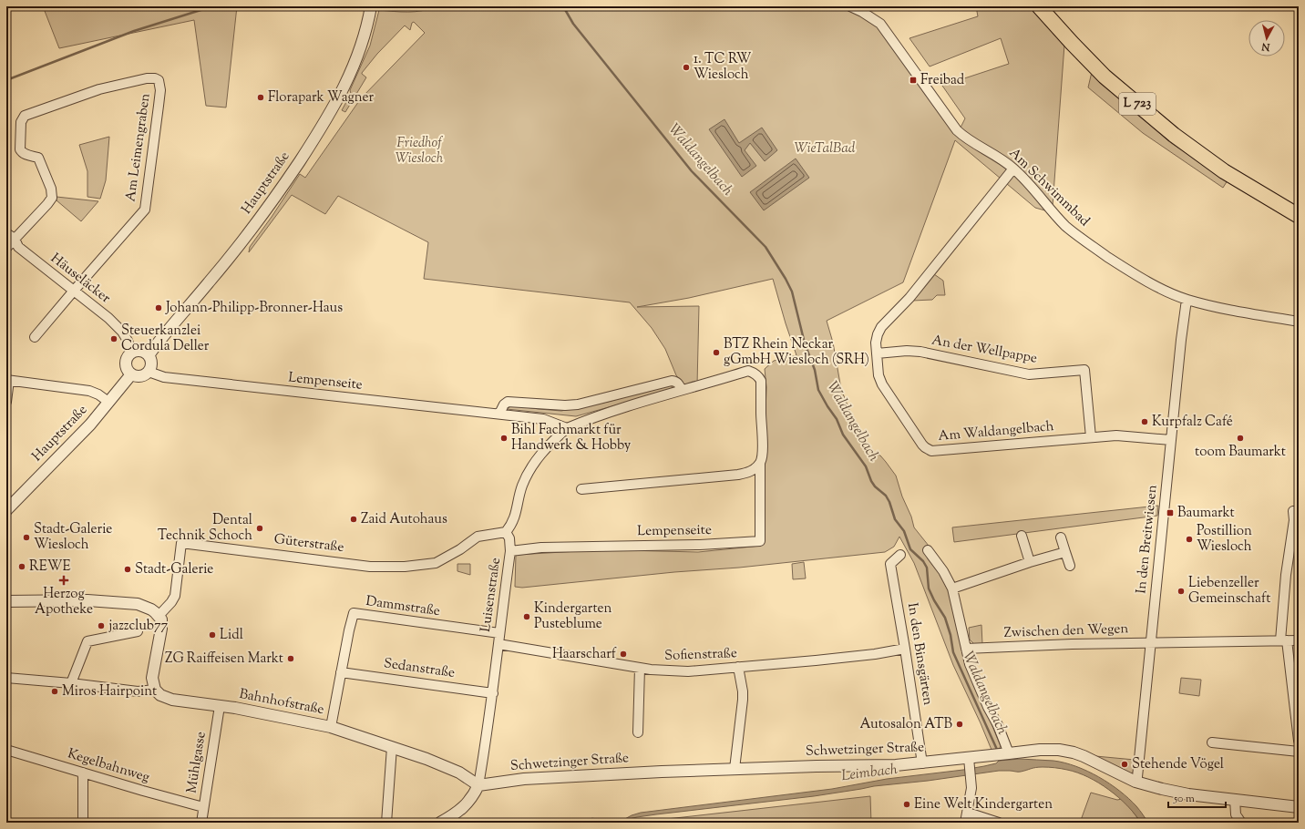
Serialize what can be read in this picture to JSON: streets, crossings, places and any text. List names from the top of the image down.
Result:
{
  "streets": {
    "main road": ["L 723"],
    "street": [
      "Am Leimengraben",
      "Hauptstraße",
      "Am Schwimmbad",
      "Häuseläcker",
      "An der Wellpappe",
      "Lempenseite",
      "Am Waldangelbach",
      "In den Breitwiesen",
      "Güterstraße",
      "Luisenstraße",
      "Dammstraße",
      "Zwischen den Wegen",
      "In den Binsgärten",
      "Sofienstraße",
      "Sedanstraße",
      "Bahnhofstraße",
      "Schwetzinger Straße",
      "Mühlgasse",
      "Kegelbahnweg"
    ]
  },
  "crossings": [
    ["Am Leimengraben", "Häuseläcker"],
    ["Hauptstraße", "Häuseläcker"],
    ["Hauptstraße", "Lempenseite"],
    ["Am Schwimmbad", "Am Waldangelbach"],
    ["Am Schwimmbad", "In den Breitwiesen"],
    ["Häuseläcker", "Lempenseite"],
    ["An der Wellpappe", "Am Waldangelbach"],
    ["Lempenseite", "Luisenstraße"],
    ["Am Waldangelbach", "In den Breitwiesen"],
    ["In den Breitwiesen", "Zwischen den Wegen"],
    ["In den Breitwiesen", "Schwetzinger Straße"],
    ["Güterstraße", "Luisenstraße"],
    ["Luisenstraße", "Dammstraße"],
    ["Luisenstraße", "Sofienstraße"],
    ["Luisenstraße", "Sedanstraße"],
    ["Luisenstraße", "Bahnhofstraße"],
    ["Luisenstraße", "Schwetzinger Straße"],
    ["Dammstraße", "Sedanstraße"],
    ["Dammstraße", "Bahnhofstraße"],
    ["In den Binsgärten", "Sofienstraße"],
    ["In den Binsgärten", "Schwetzinger Straße"],
    ["Bahnhofstraße", "Schwetzinger Straße"],
    ["Bahnhofstraße", "Mühlgasse"],
    ["Mühlgasse", "Kegelbahnweg"]
  ],
  "water": ["Waldangelbach", "Leimbach"],
  "parks": ["Friedhof Wiesloch", "WieTalBad"],
  "places": {
    "other": [
      "1. TC RW Wiesloch",
      "Florapark Wagner",
      "Johann-Philipp-Bronner-Haus",
      "Steuerkanzlei Cordula Deller",
      "BTZ Rhein Neckar gGmbH Wiesloch (SRH)",
      "Kurpfalz Café",
      "Bihl Fachmarkt für Handwerk & Hobby",
      "toom Baumarkt",
      "Zaid Autohaus",
      "Dental Technik Schoch",
      "Stadt-Galerie Wiesloch",
      "Postillion Wiesloch",
      "REWE",
      "Stadt-Galerie",
      "Liebenzeller Gemeinschaft",
      "Kindergarten Pusteblume",
      "jazzclub77",
      "Lidl",
      "Haarscharf",
      "ZG Raiffeisen Markt",
      "Miros Hairpoint",
      "Autosalon ATB",
      "Stehende Vögel",
      "Eine Welt Kindergarten"
    ],
    "transit": ["Freibad", "Baumarkt"],
    "health": ["Herzog Apotheke"]
  },
  "scale_bar": "50 m",
  "north": "bottom"
}
